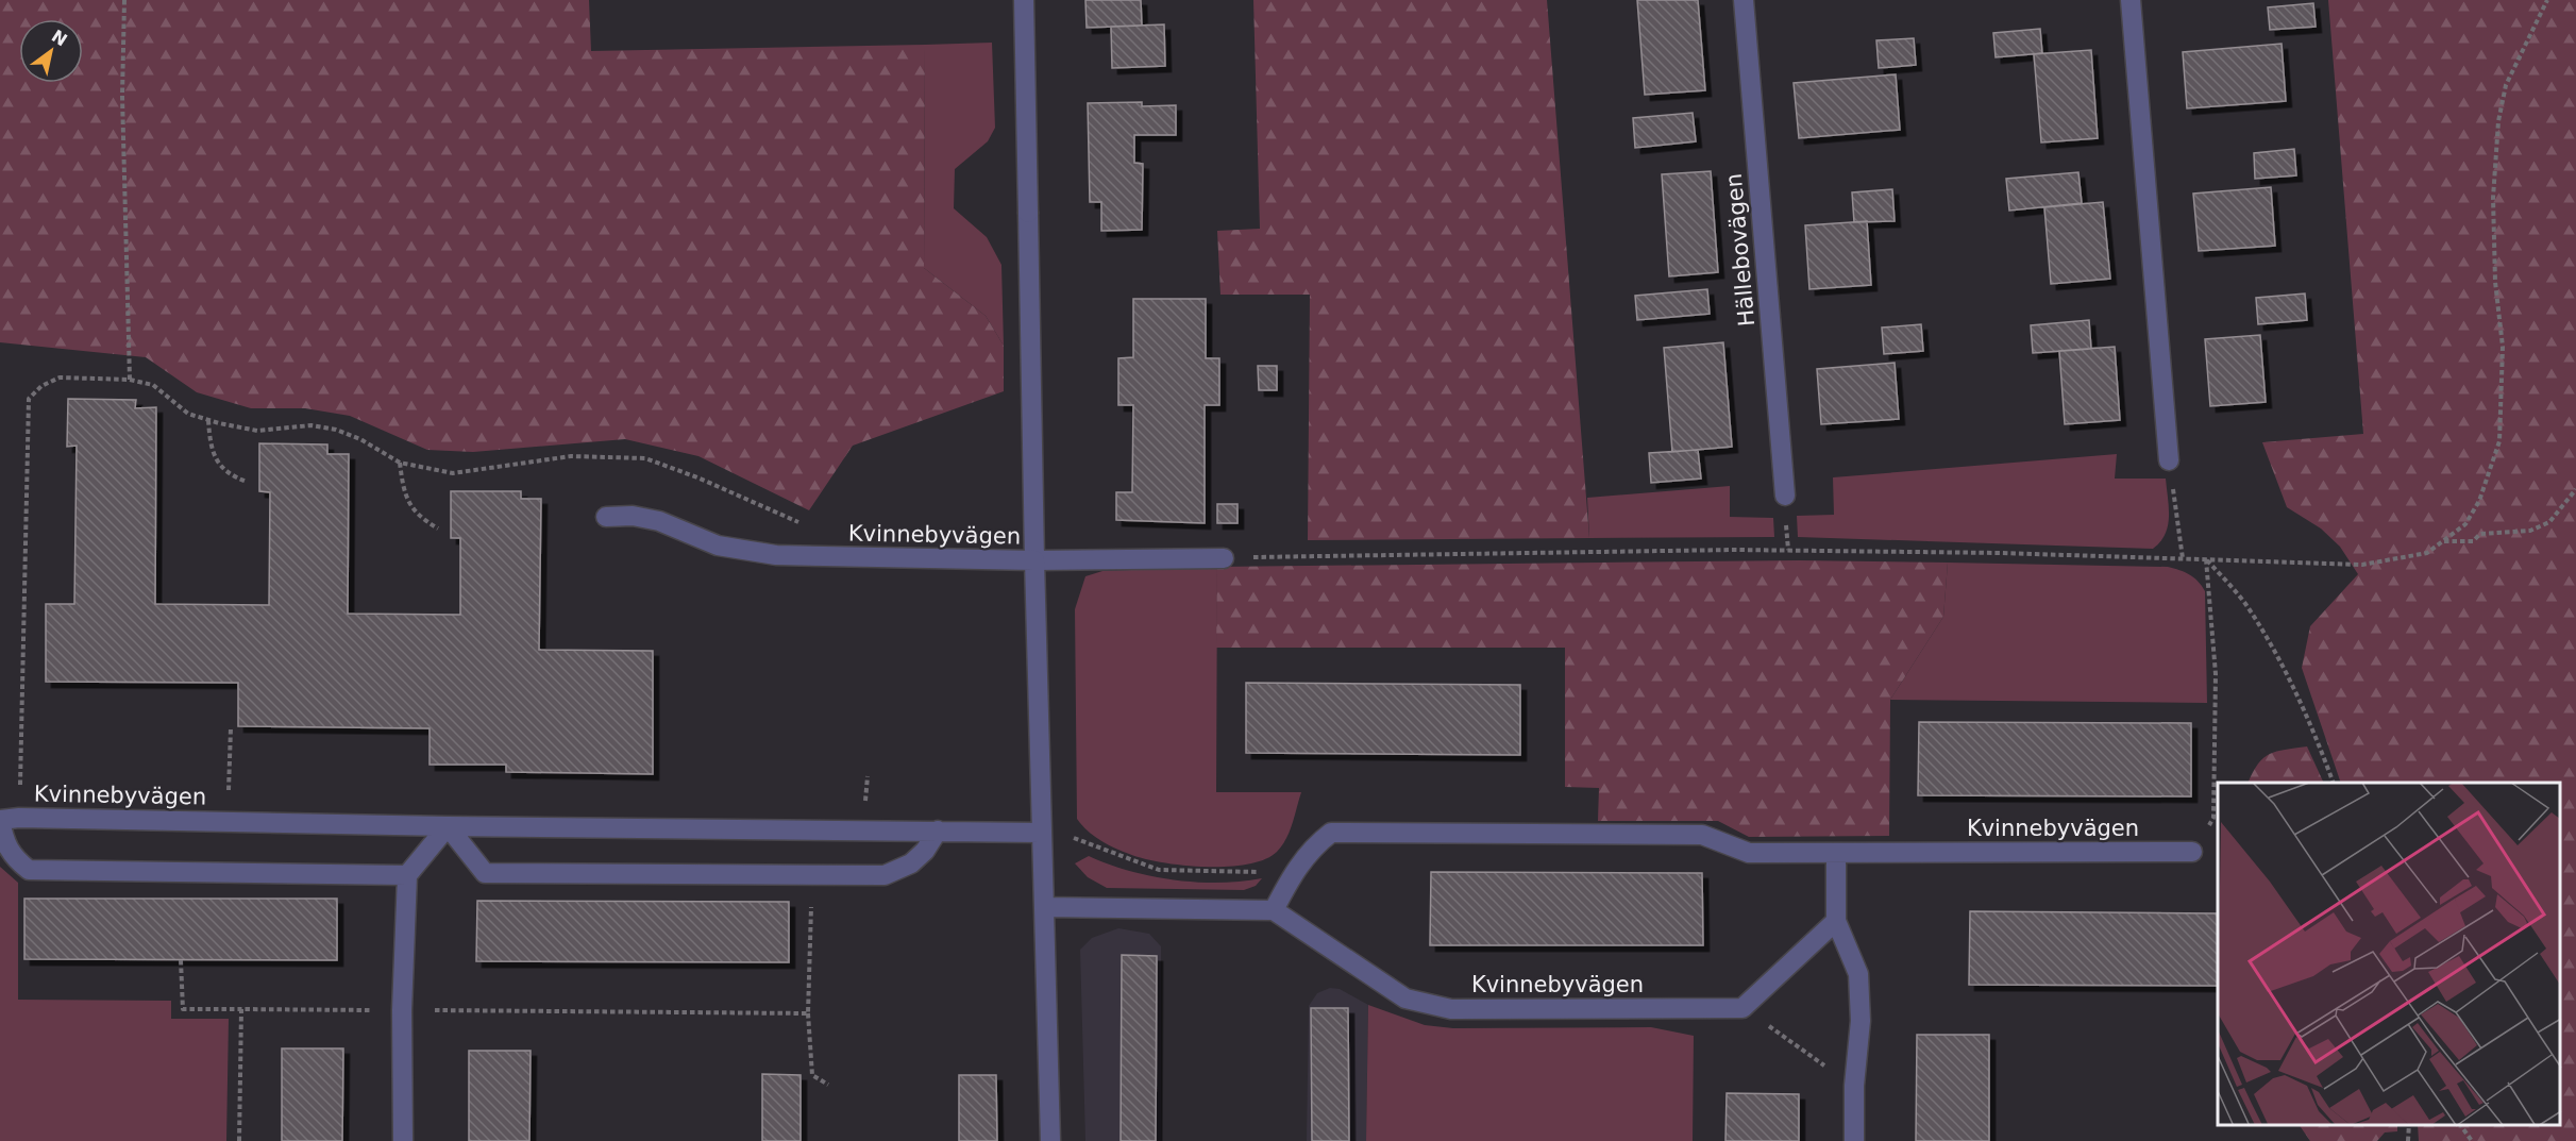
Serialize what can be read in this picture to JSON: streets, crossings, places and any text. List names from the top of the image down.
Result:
{
  "streets": {
    "street": ["Hällebovägen", "Kvinnebyvägen"]
  },
  "north": "top right"
}
